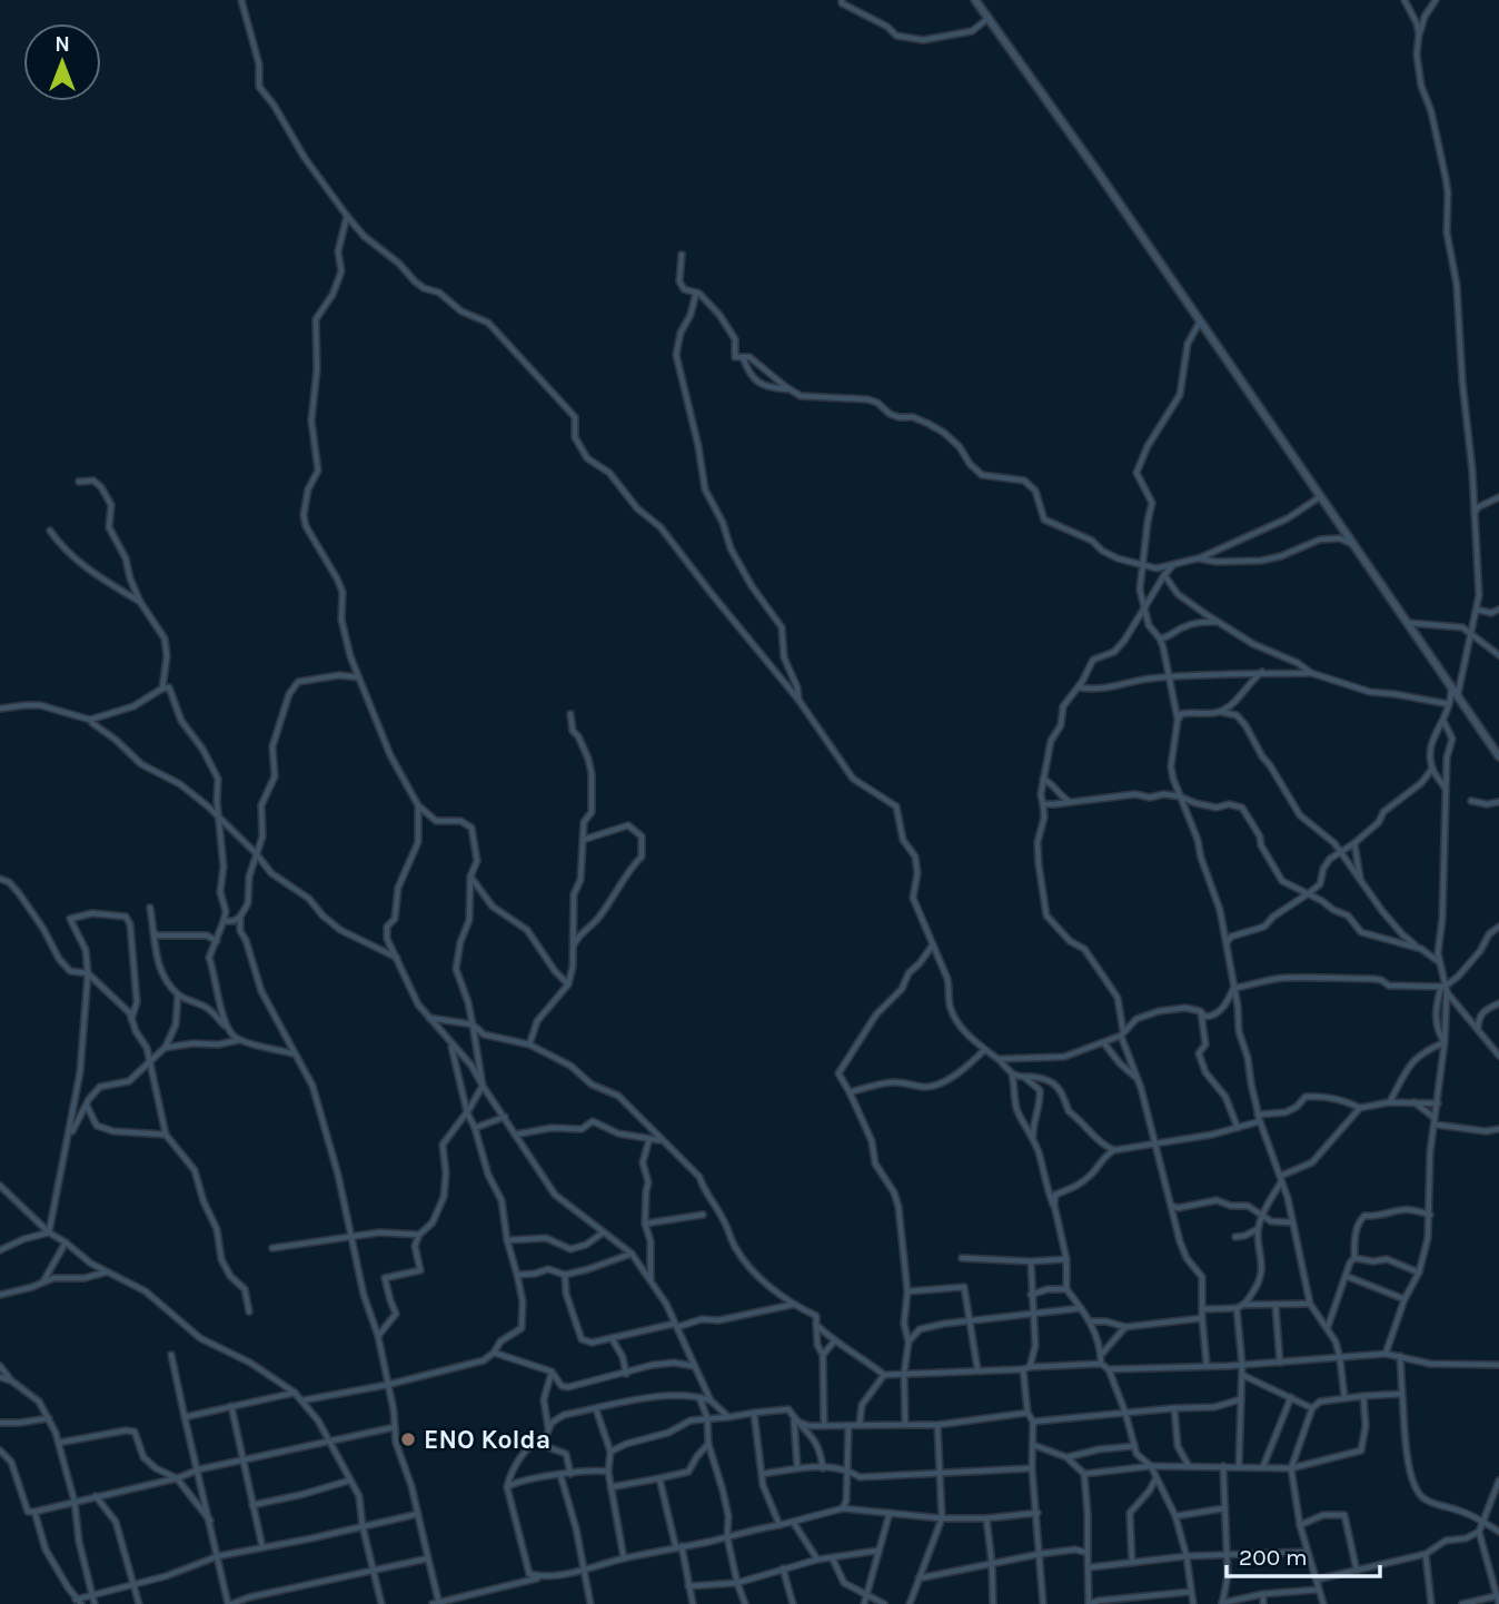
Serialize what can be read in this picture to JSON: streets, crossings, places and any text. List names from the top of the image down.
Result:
{
  "places": ["ENO Kolda"],
  "scale_bar": "200 m",
  "north": "top"
}
